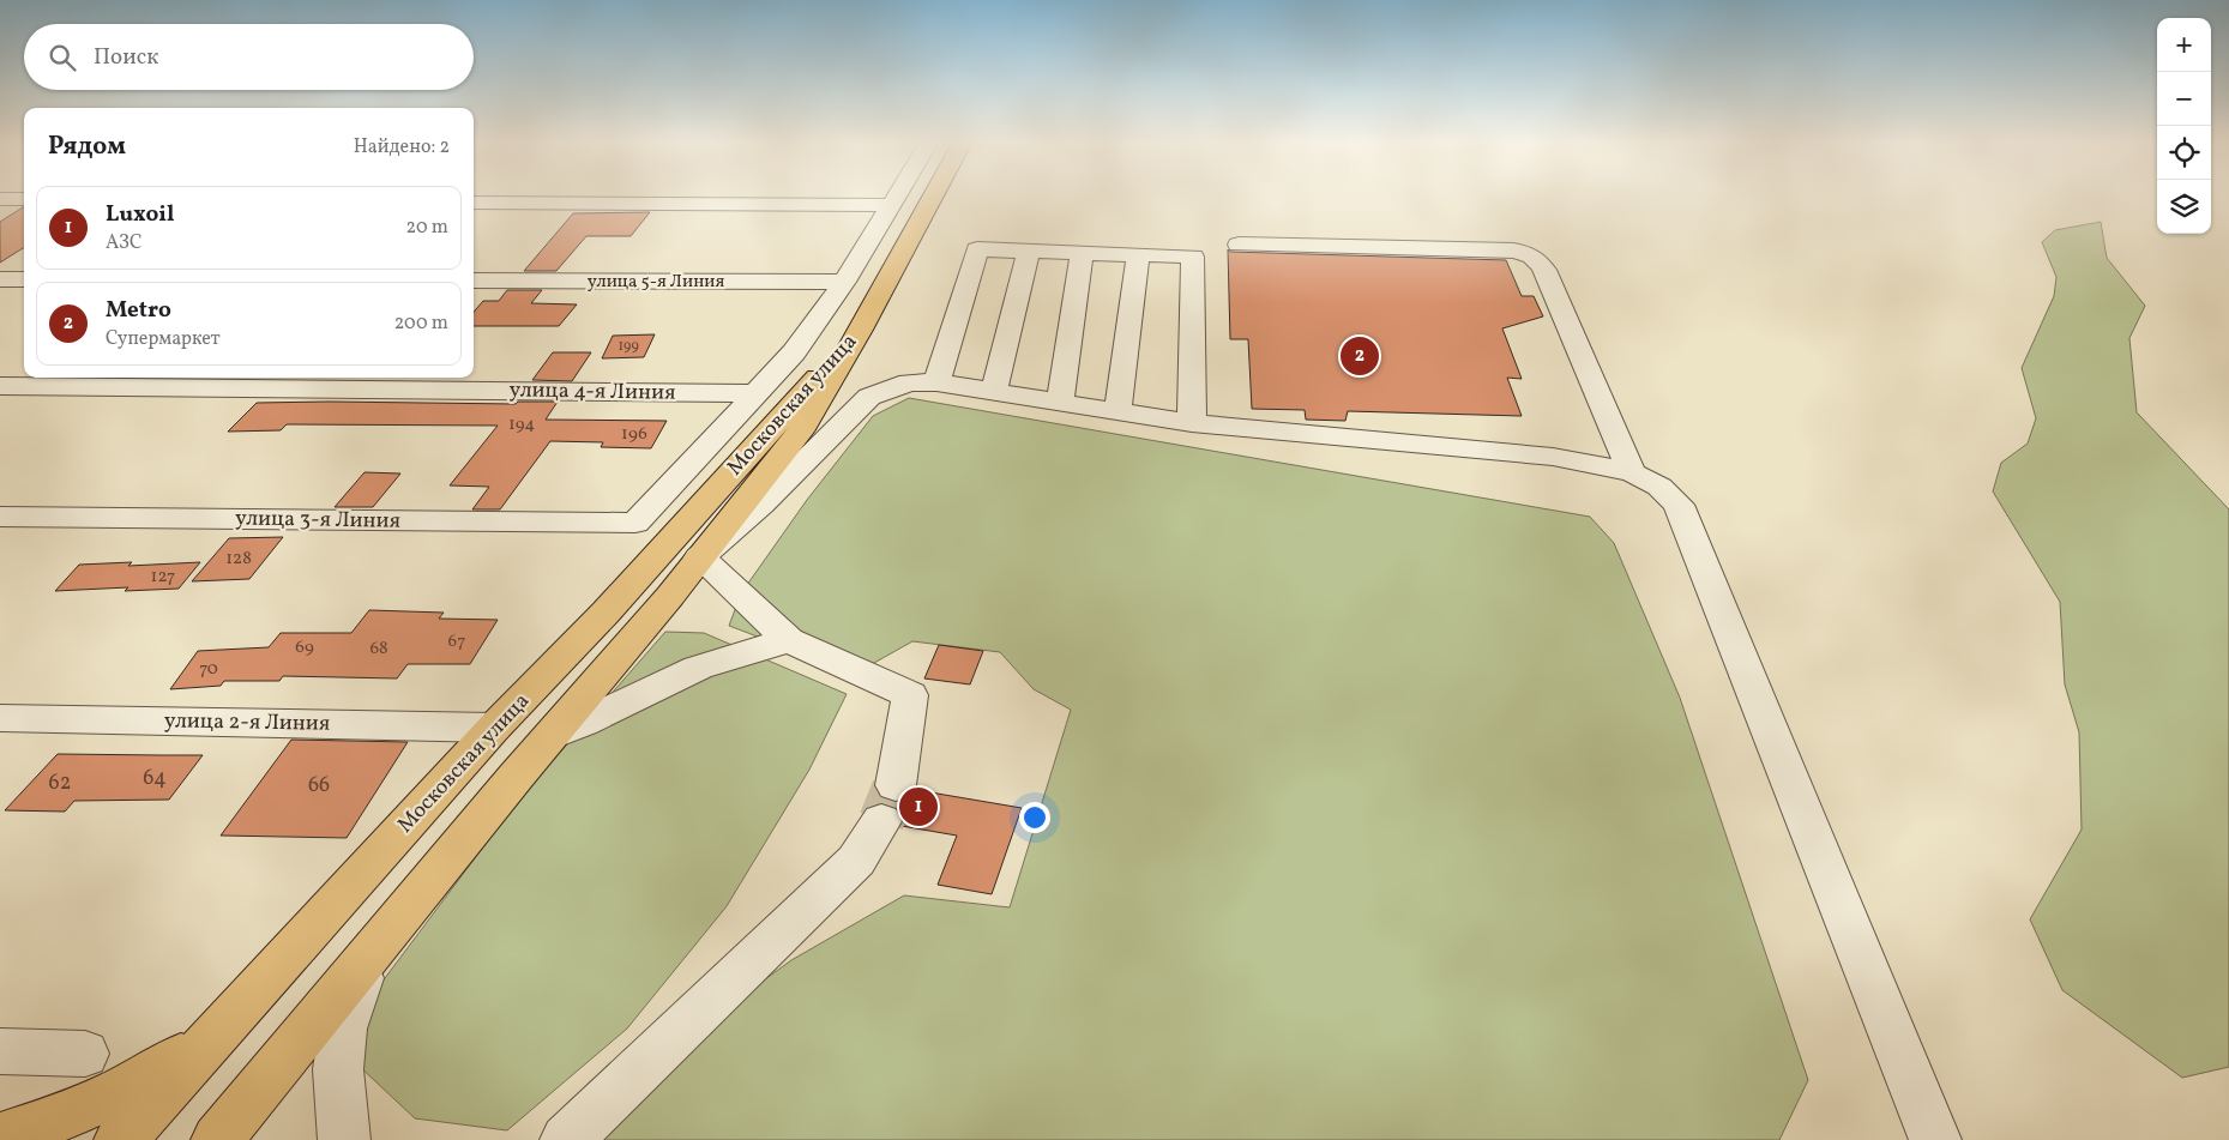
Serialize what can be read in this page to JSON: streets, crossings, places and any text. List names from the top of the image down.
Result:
{
  "streets": {
    "main road": ["Московская улица"],
    "street": [
      "улица 5-я Линия",
      "улица 4-я Линия",
      "улица 3-я Линия",
      "улица 2-я Линия"
    ]
  },
  "crossings": [
    ["улица 4-я Линия", "улица 3-я Линия"],
    ["Московская улица", "улица 2-я Линия"]
  ],
  "house_numbers": [
    "199",
    "194",
    "196",
    "128",
    "127",
    "67",
    "69",
    "68",
    "70",
    "64",
    "62",
    "66"
  ],
  "page": {
    "map_buttons": ["+", "−"],
    "search": "Поиск",
    "heading": ["Рядом", "Найдено: 2"],
    "list": [
      {
        "mark": "1",
        "name": "Luxoil",
        "note": "АЗС",
        "value": "20 m"
      },
      {
        "mark": "2",
        "name": "Metro",
        "note": "Супермаркет",
        "value": "200 m"
      }
    ],
    "pins": ["2", "1"]
  }
}
